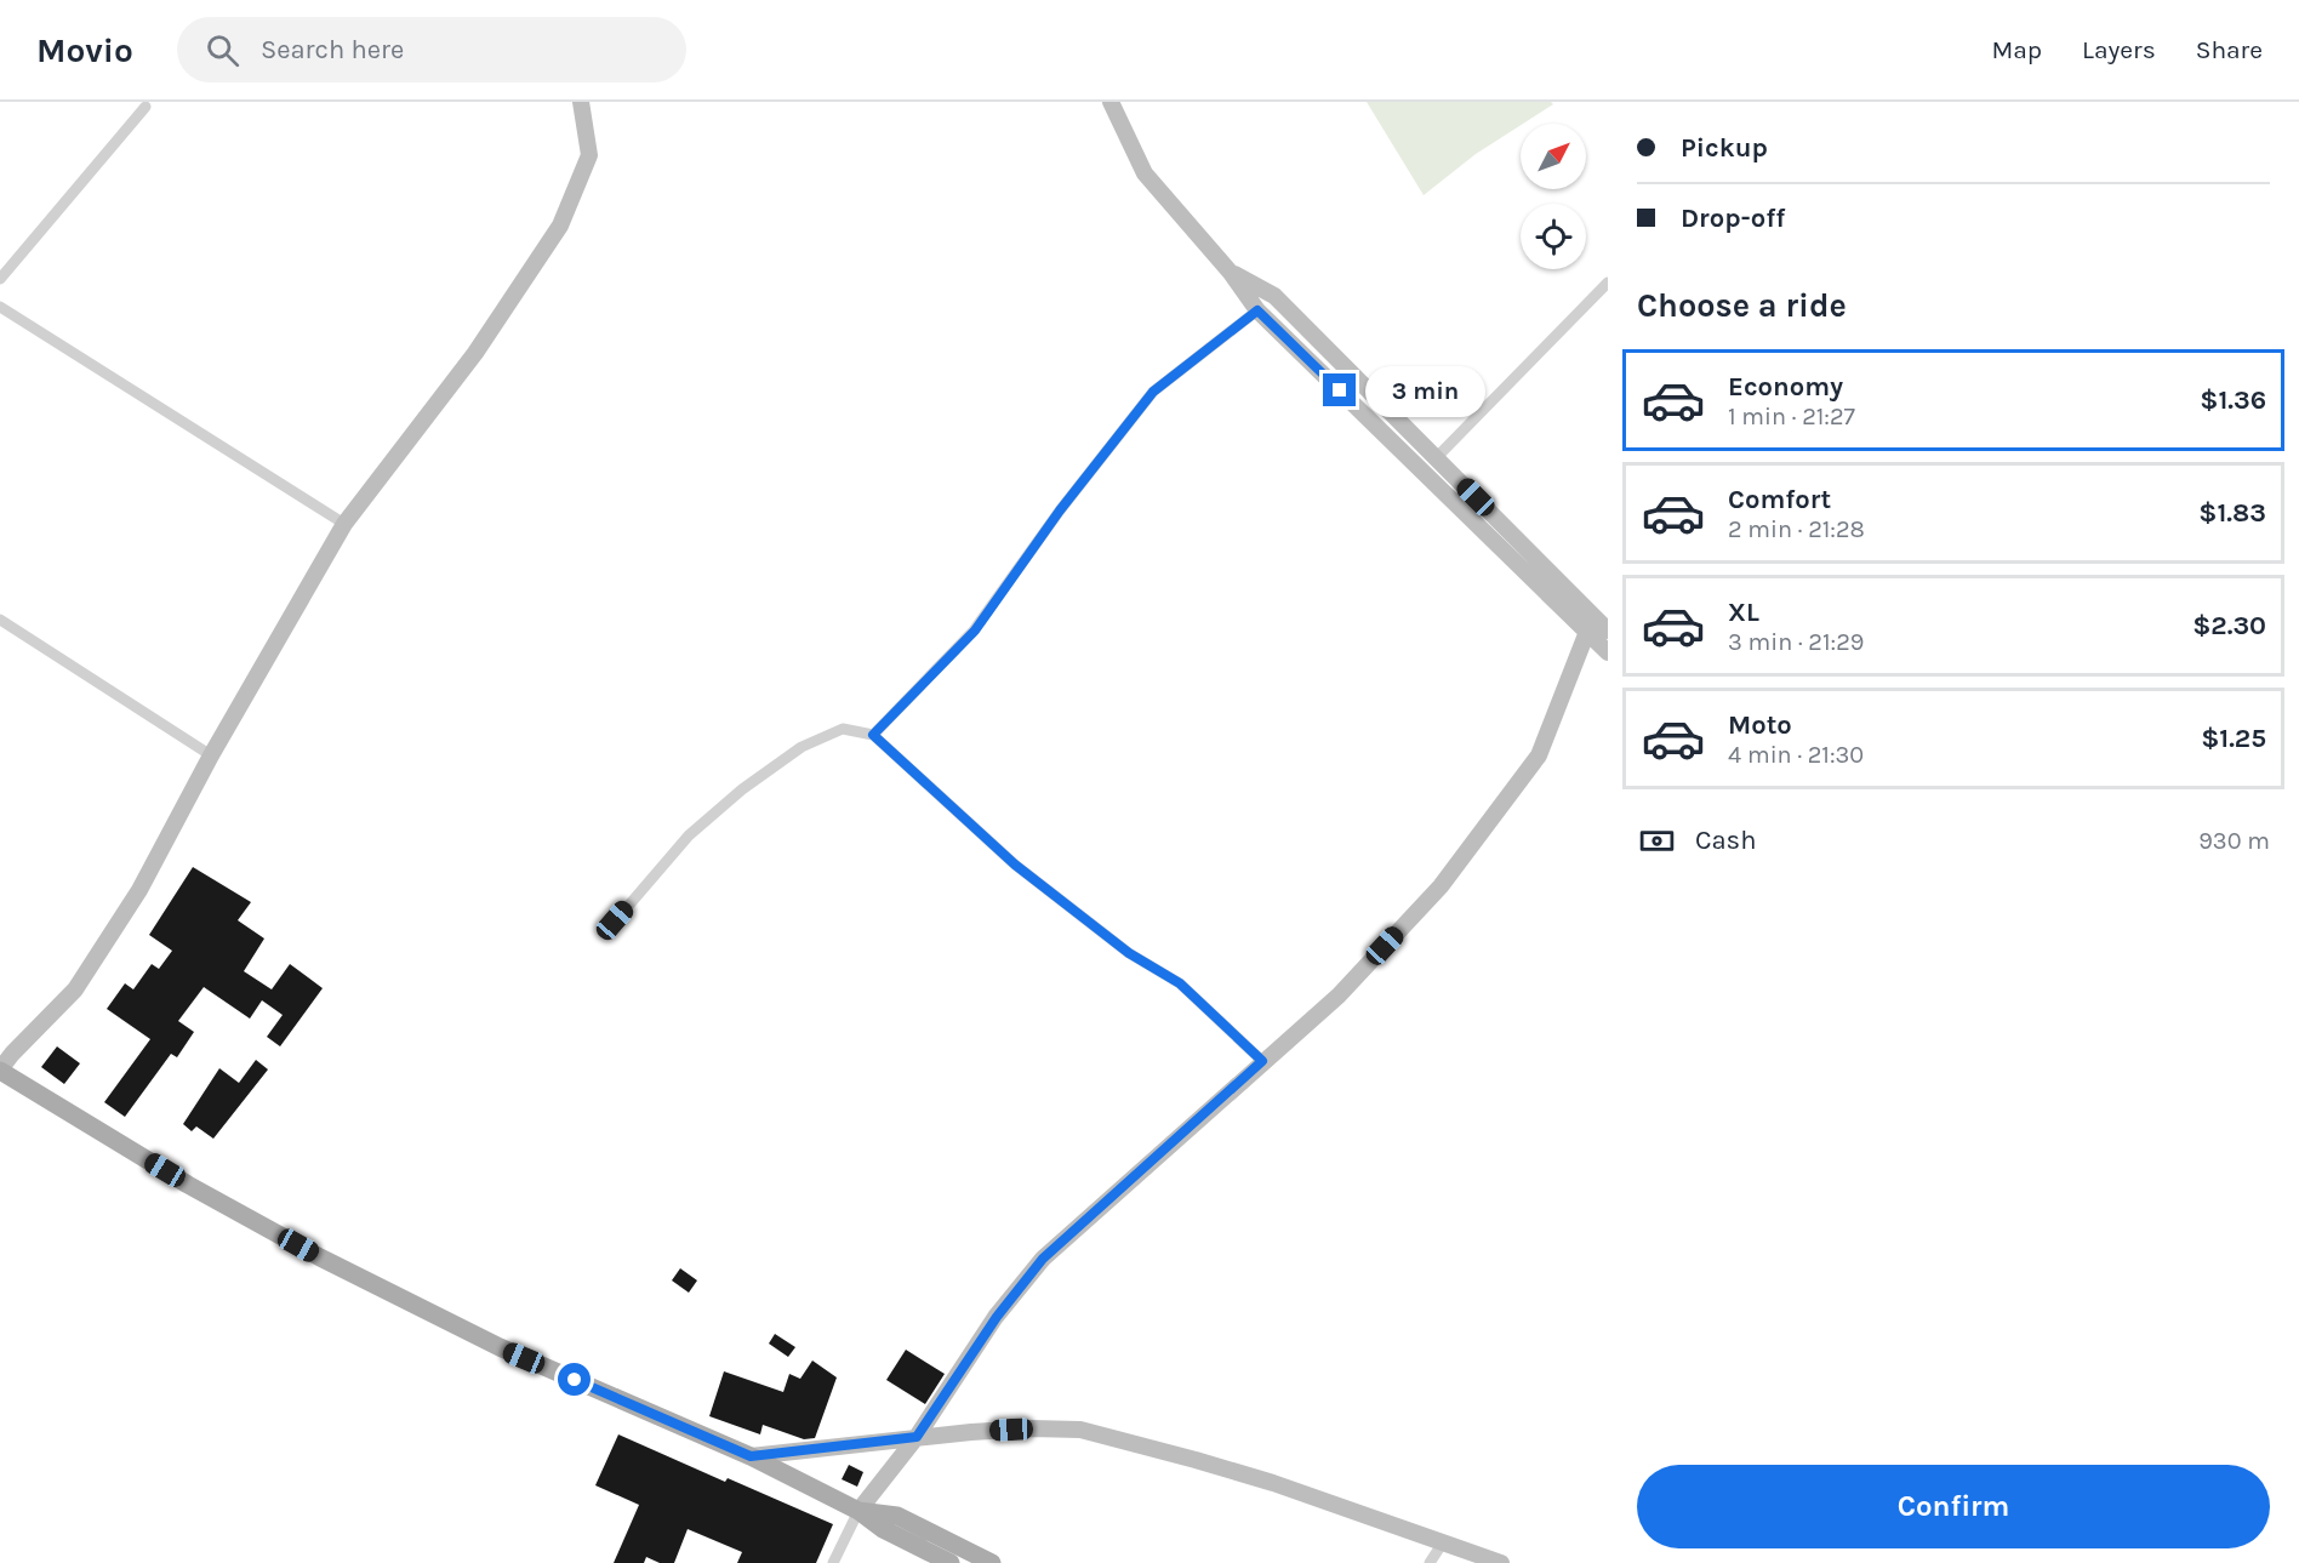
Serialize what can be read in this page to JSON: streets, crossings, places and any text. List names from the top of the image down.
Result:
{
  "north": "top right",
  "page": {
    "header": "Movio",
    "search": "Search here",
    "nav": ["Map", "Layers", "Share"],
    "banner": ["Pickup", "Drop-off"],
    "heading": "Choose a ride",
    "list": [
      {
        "name": "Economy",
        "note": "1 min · 21:27",
        "value": "$1.36"
      },
      {
        "name": "Comfort",
        "note": "2 min · 21:28",
        "value": "$1.83"
      },
      {
        "name": "XL",
        "note": "3 min · 21:29",
        "value": "$2.30"
      },
      {
        "name": "Moto",
        "note": "4 min · 21:30",
        "value": "$1.25"
      }
    ],
    "bubble": "3 min",
    "pay": ["Cash", "930 m"],
    "buttons": "Confirm"
  }
}
